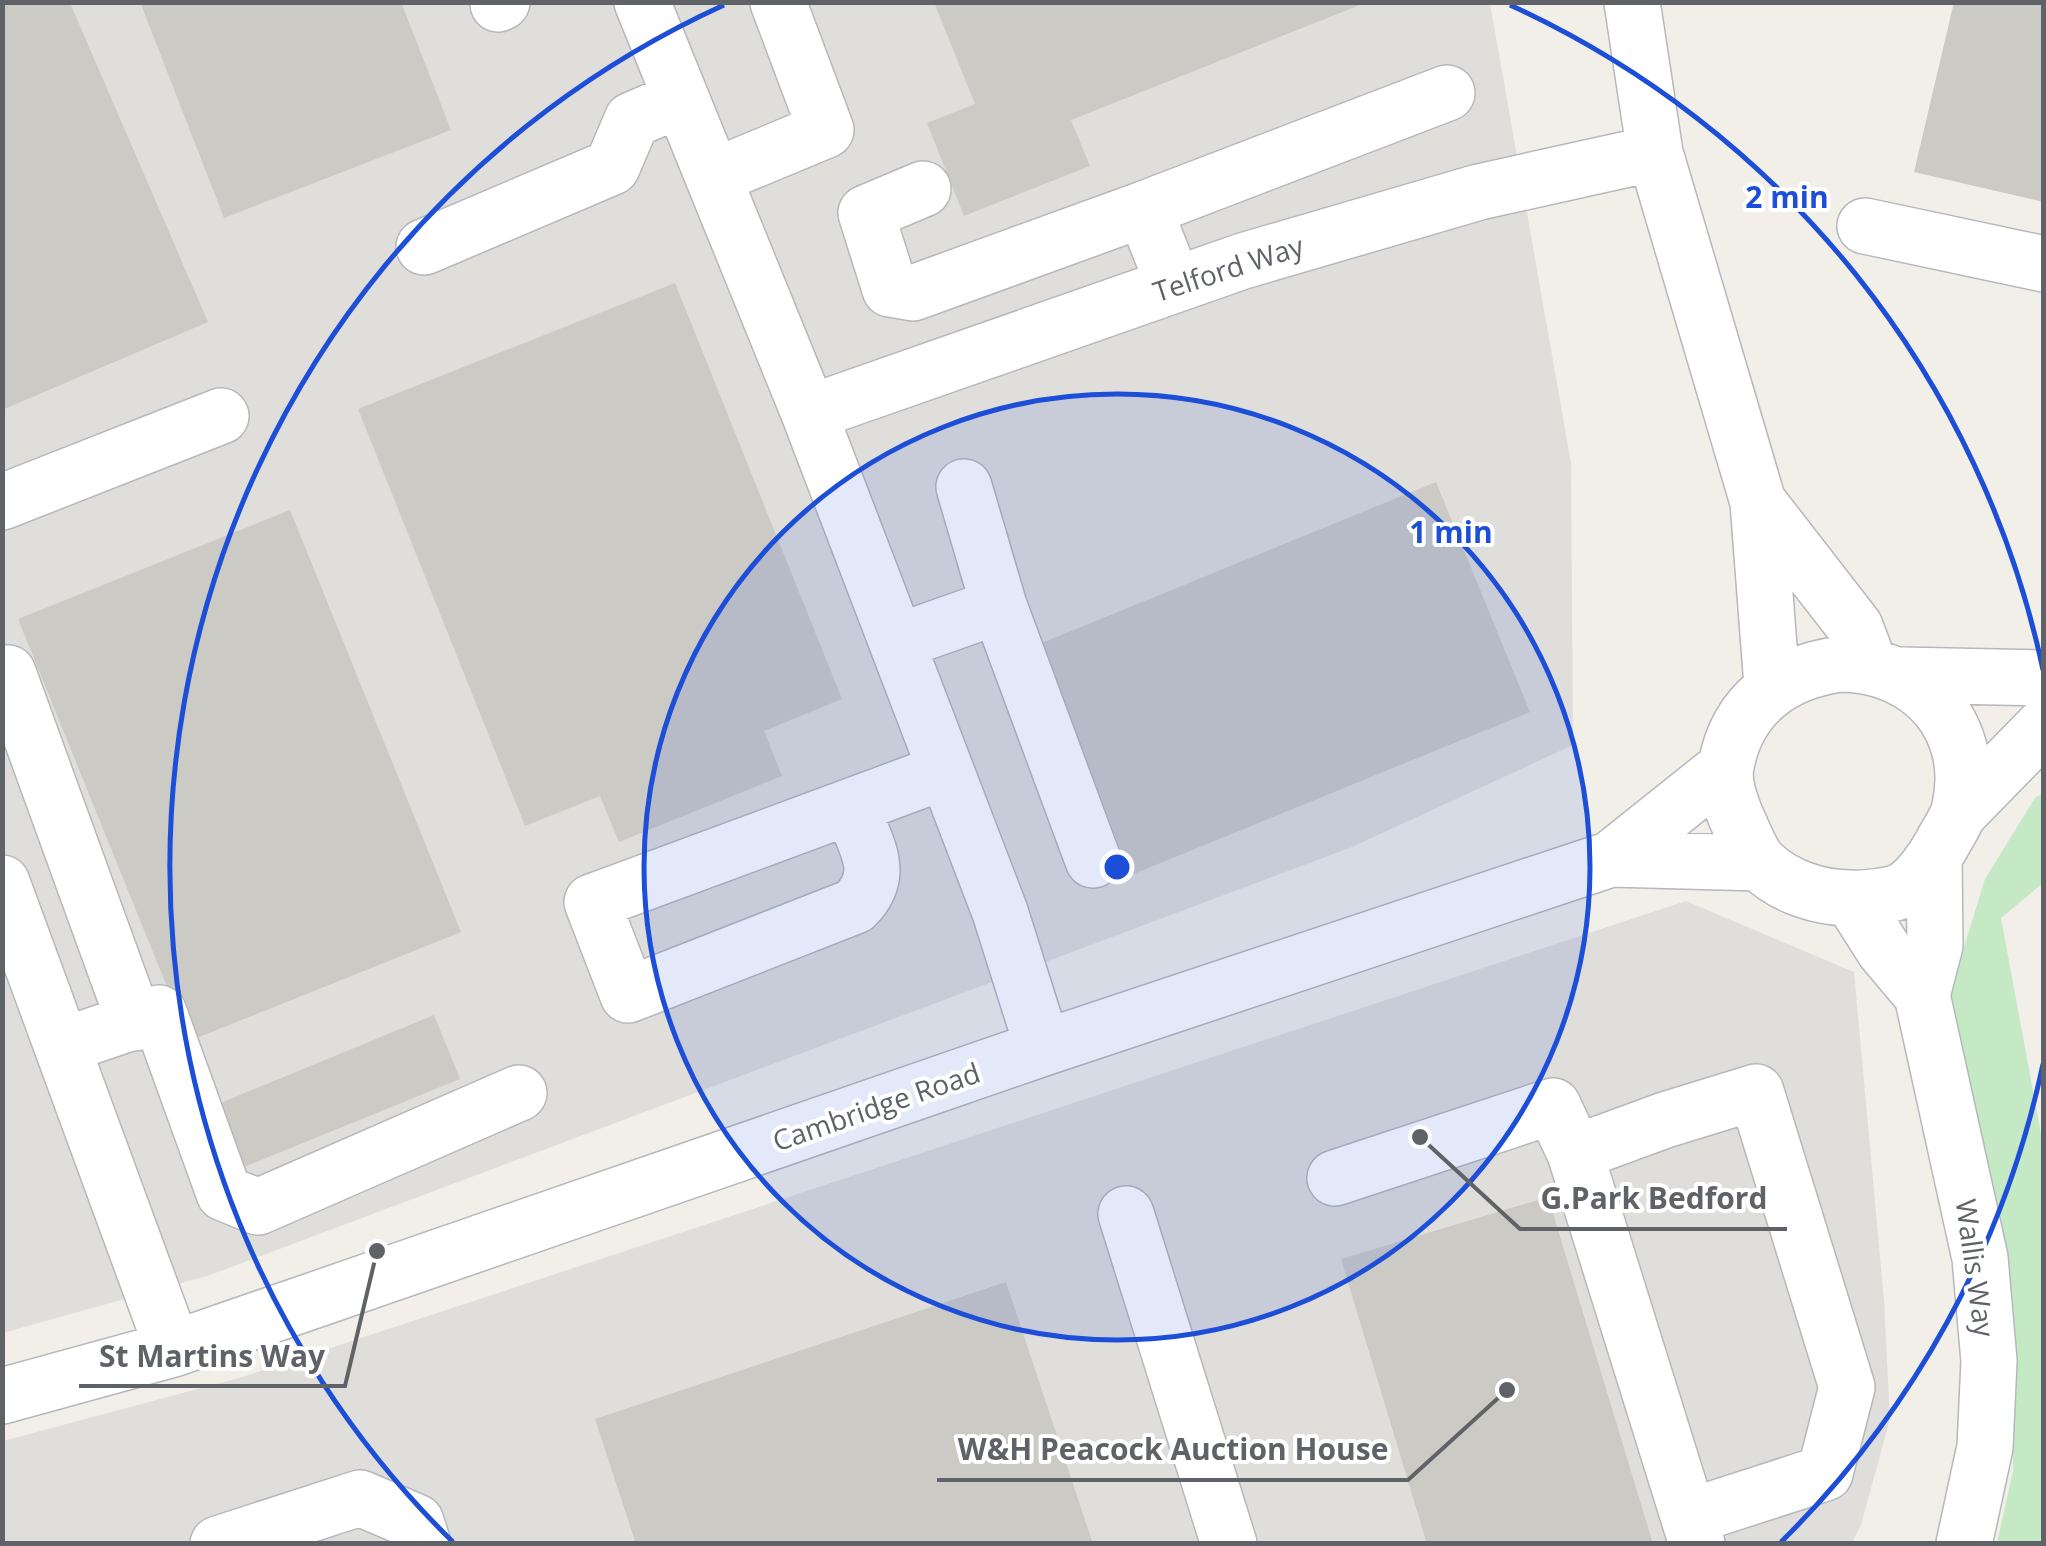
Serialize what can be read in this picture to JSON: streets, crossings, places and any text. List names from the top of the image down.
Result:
{
  "streets": {
    "street": ["Telford Way", "Cambridge Road", "Wallis Way"]
  },
  "crossings": [
    ["Cambridge Road", "Wallis Way"]
  ],
  "places": ["G.Park Bedford", "St Martins Way", "W&H Peacock Auction House"],
  "rings": ["2 min", "1 min"]
}
